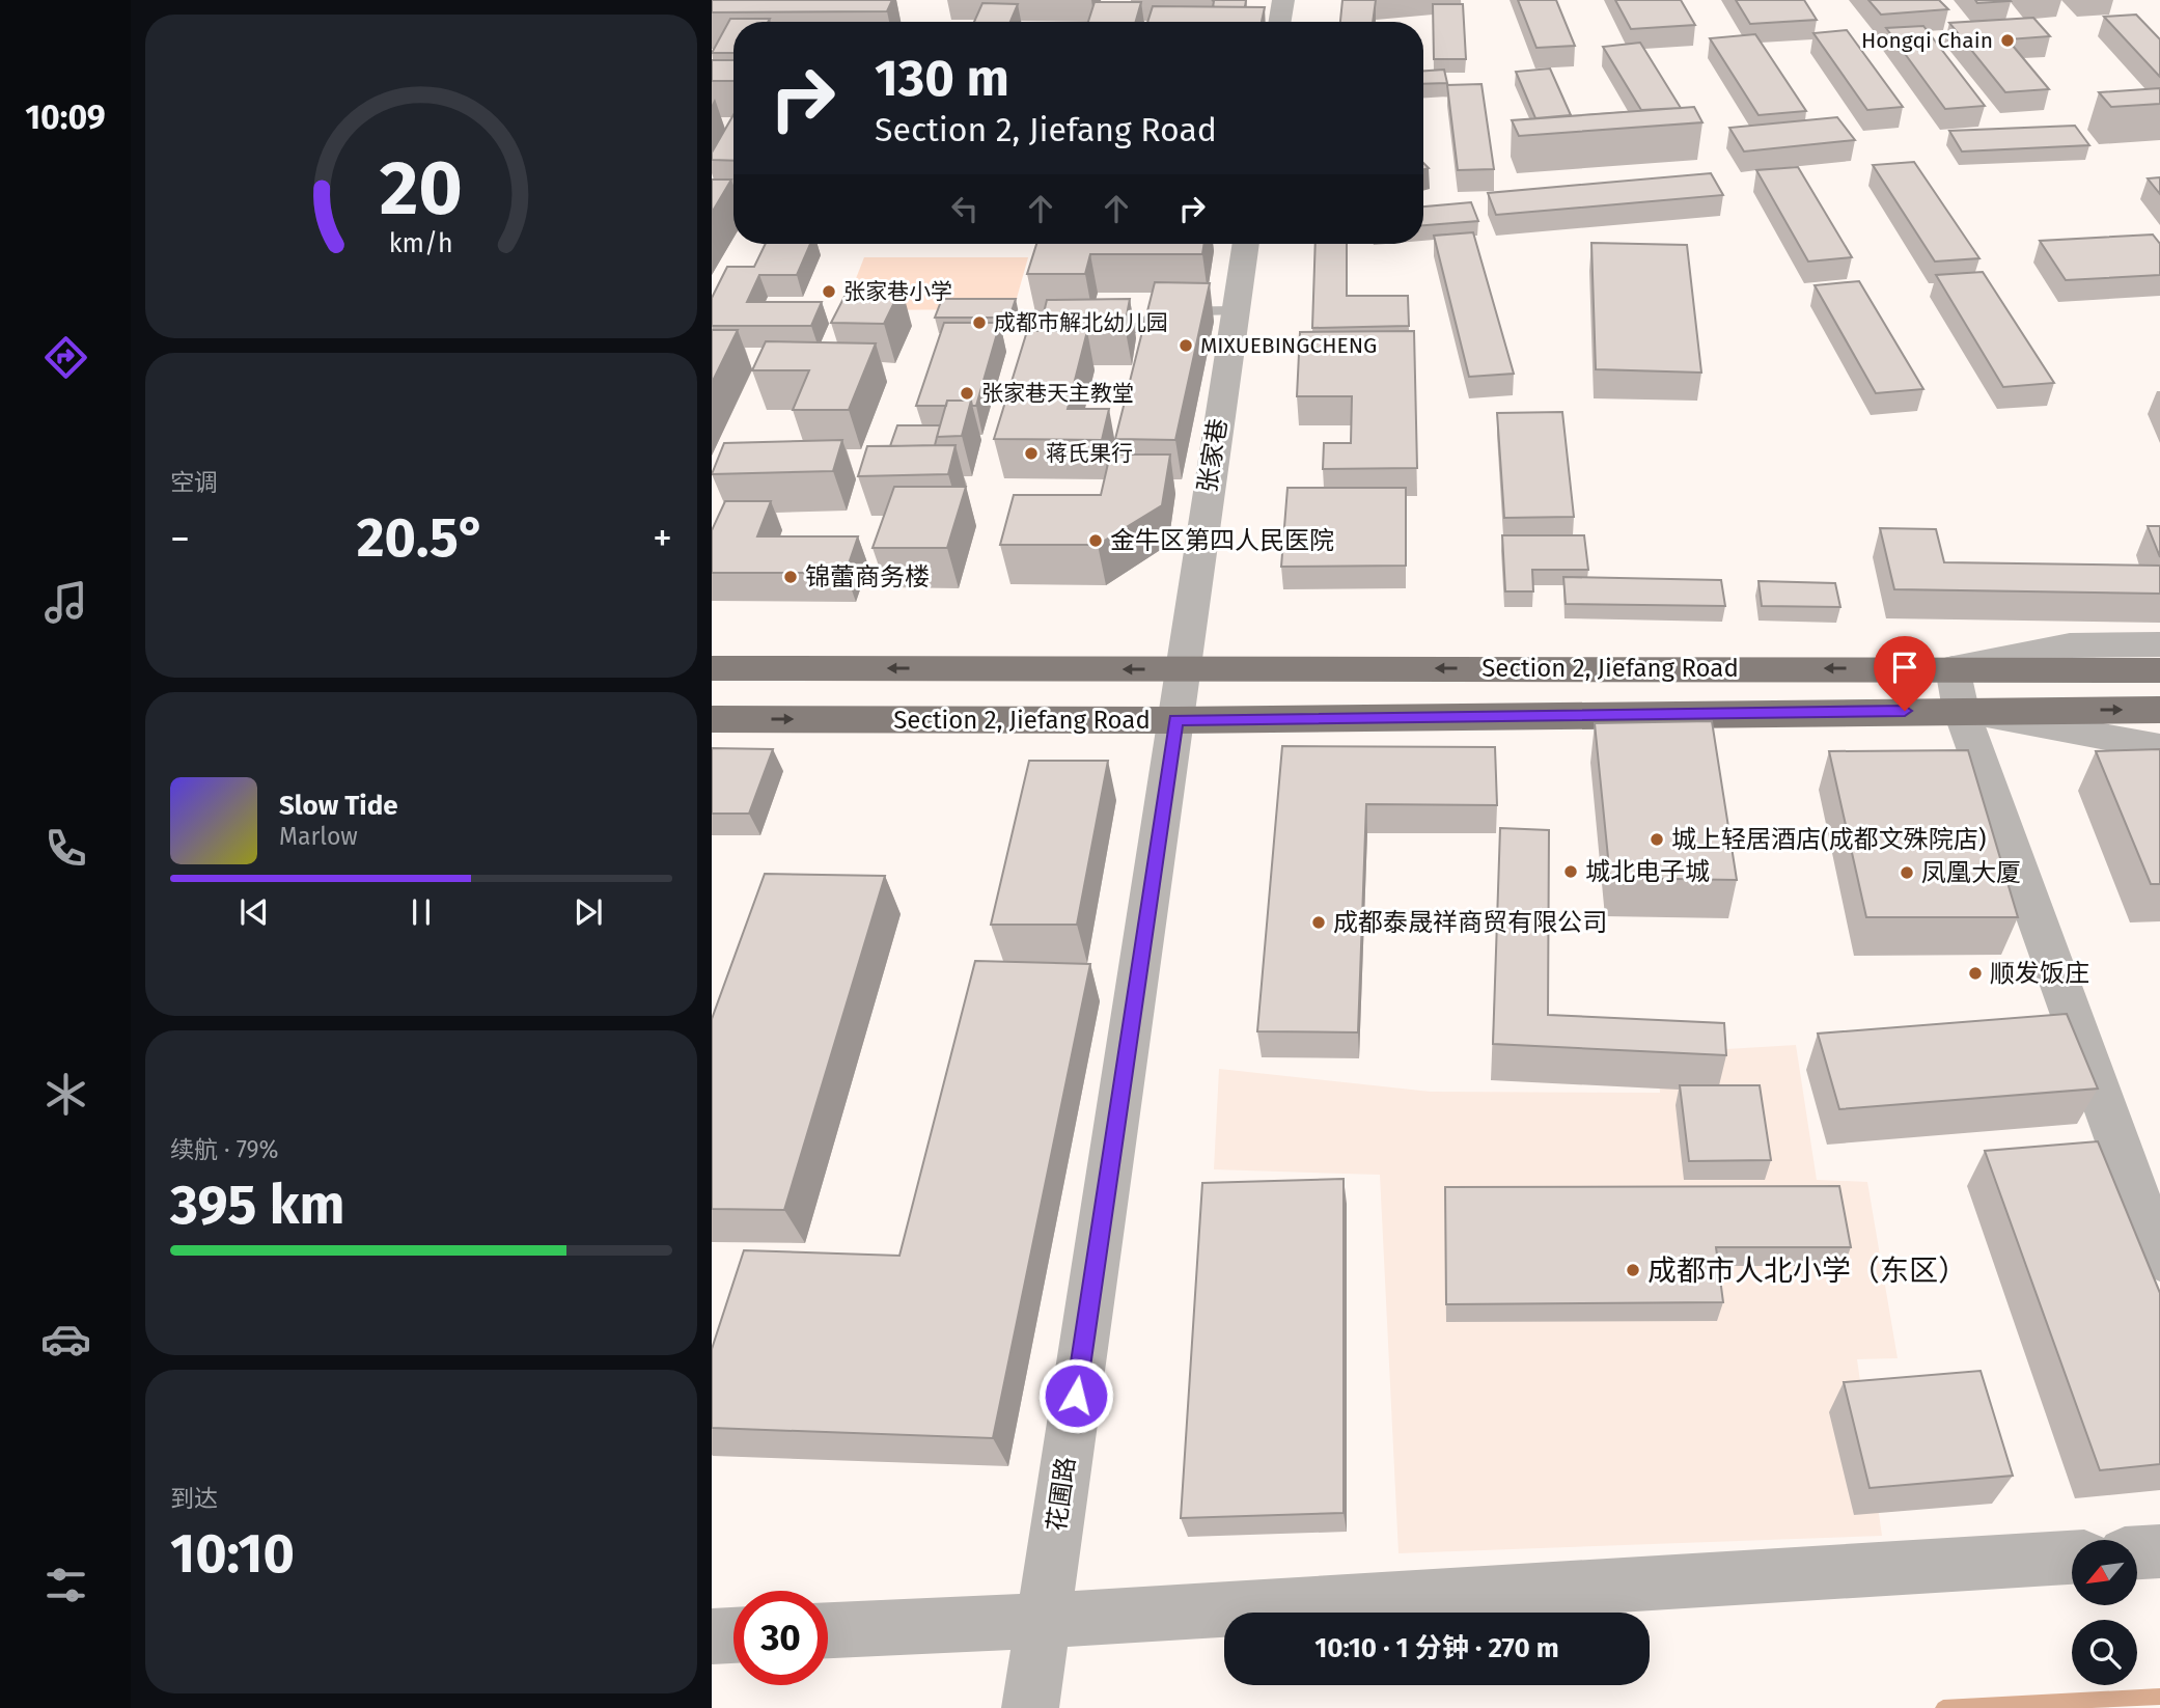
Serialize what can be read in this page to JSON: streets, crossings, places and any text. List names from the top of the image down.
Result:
{
  "streets": {
    "main road": ["Section 2, Jiefang Road"],
    "street": ["张家巷", "花圃路"]
  },
  "crossings": [
    ["张家巷", "Section 2, Jiefang Road"],
    ["张家巷", "花圃路"],
    ["Section 2, Jiefang Road", "花圃路"]
  ],
  "places": [
    "Hongqi Chain",
    "张家巷小学",
    "成都市解北幼儿园",
    "MIXUEBINGCHENG",
    "张家巷天主教堂",
    "蒋氏果行",
    "金牛区第四人民医院",
    "锦蕾商务楼",
    "城上轻居酒店(成都文殊院店)",
    "城北电子城",
    "凤凰大厦",
    "成都泰晟祥商贸有限公司",
    "顺发饭庄",
    "成都市人北小学（东区）"
  ],
  "north": "bottom left",
  "page": {
    "tabs": "10:09",
    "turn": ["130 m", "Section 2, Jiefang Road"],
    "tile": [
      "空调",
      ["续航 · 79%", "395 km"],
      ["到达", "10:10"]
    ],
    "heat": ["−", "20.5°", "+"],
    "song": ["Slow Tide", "Marlow"],
    "limit": "30",
    "trip": "10:10 · 1 分钟 · 270 m",
    "gauge": ["20", "km/h"]
  }
}
